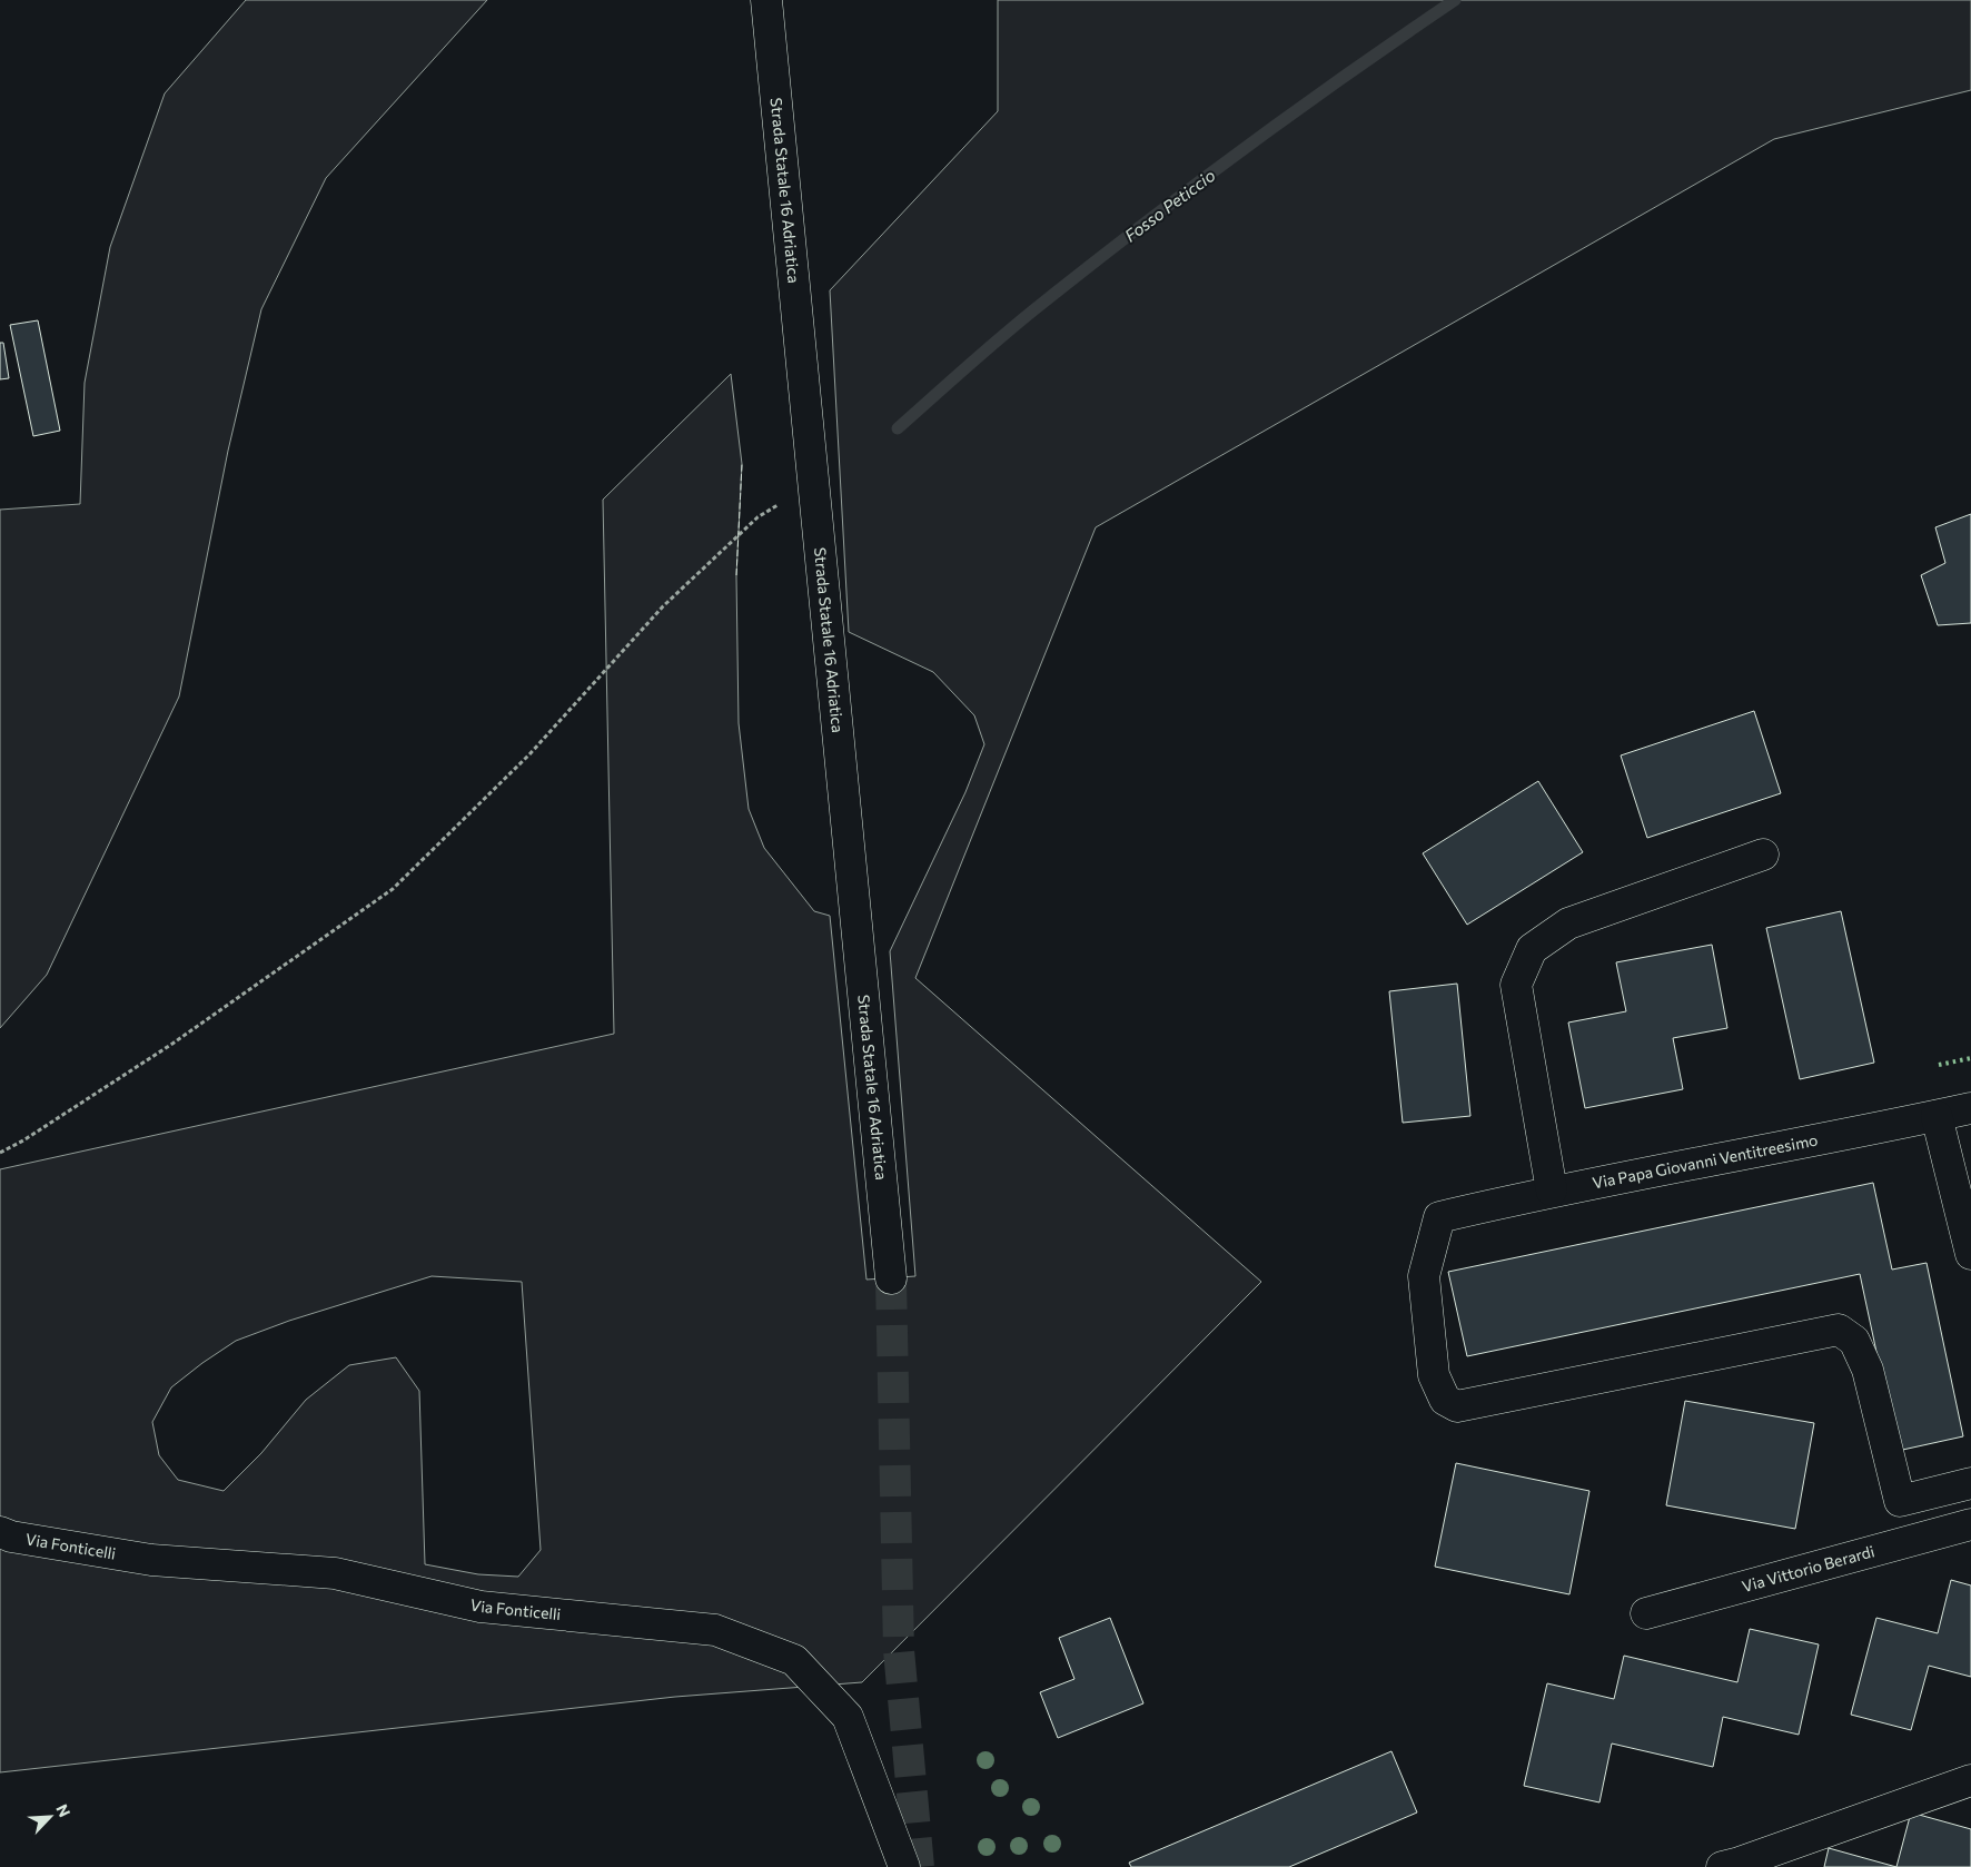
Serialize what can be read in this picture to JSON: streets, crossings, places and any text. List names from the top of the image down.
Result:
{
  "streets": {
    "street": [
      "Strada Statale 16 Adriatica",
      "Via Papa Giovanni Ventitreesimo",
      "Via Fonticelli",
      "Via Vittorio Berardi"
    ]
  },
  "water": ["Fosso Peticcio"],
  "north": "top right"
}
